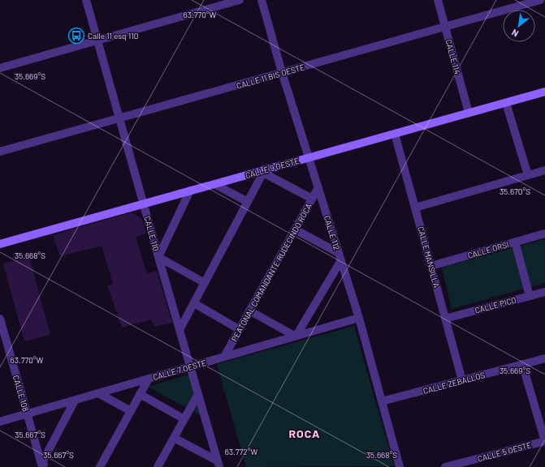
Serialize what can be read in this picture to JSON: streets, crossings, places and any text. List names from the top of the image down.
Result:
{
  "streets": {
    "main road": ["CALLE 9 OESTE"],
    "street": [
      "CALLE 114",
      "CALLE 11 BIS OESTE",
      "CALLE 112",
      "CALLE 110",
      "CALLE ORSI",
      "CALLE MANSILLA",
      "PEATONAL COMANDANTE RUDECINDO ROCA",
      "CALLE PICO",
      "CALLE 7 OESTE",
      "CALLE ZEBALLOS",
      "CALLE 108",
      "CALLE 5 OESTE"
    ]
  },
  "crossings": [
    ["CALLE 114", "CALLE 11 BIS OESTE"],
    ["CALLE 114", "CALLE 9 OESTE"],
    ["CALLE 11 BIS OESTE", "CALLE 112"],
    ["CALLE 11 BIS OESTE", "CALLE 110"],
    ["CALLE 9 OESTE", "CALLE 112"],
    ["CALLE 9 OESTE", "CALLE 110"],
    ["CALLE 9 OESTE", "CALLE MANSILLA"],
    ["CALLE 112", "PEATONAL COMANDANTE RUDECINDO ROCA"],
    ["CALLE 112", "CALLE 7 OESTE"],
    ["CALLE 112", "CALLE ZEBALLOS"],
    ["CALLE 110", "CALLE 7 OESTE"],
    ["CALLE ORSI", "CALLE MANSILLA"],
    ["CALLE MANSILLA", "CALLE PICO"],
    ["CALLE MANSILLA", "CALLE ZEBALLOS"],
    ["PEATONAL COMANDANTE RUDECINDO ROCA", "CALLE 7 OESTE"],
    ["CALLE 7 OESTE", "CALLE 108"]
  ],
  "districts": ["ROCA"],
  "places": {
    "bus stop": ["Calle 11 esq 110"]
  },
  "north": "bottom left",
  "coordinates": [
    "63.770°W",
    "35.669°S",
    "35.670°S",
    "35.668°S",
    "35.667°S",
    "63.772°W"
  ]
}
